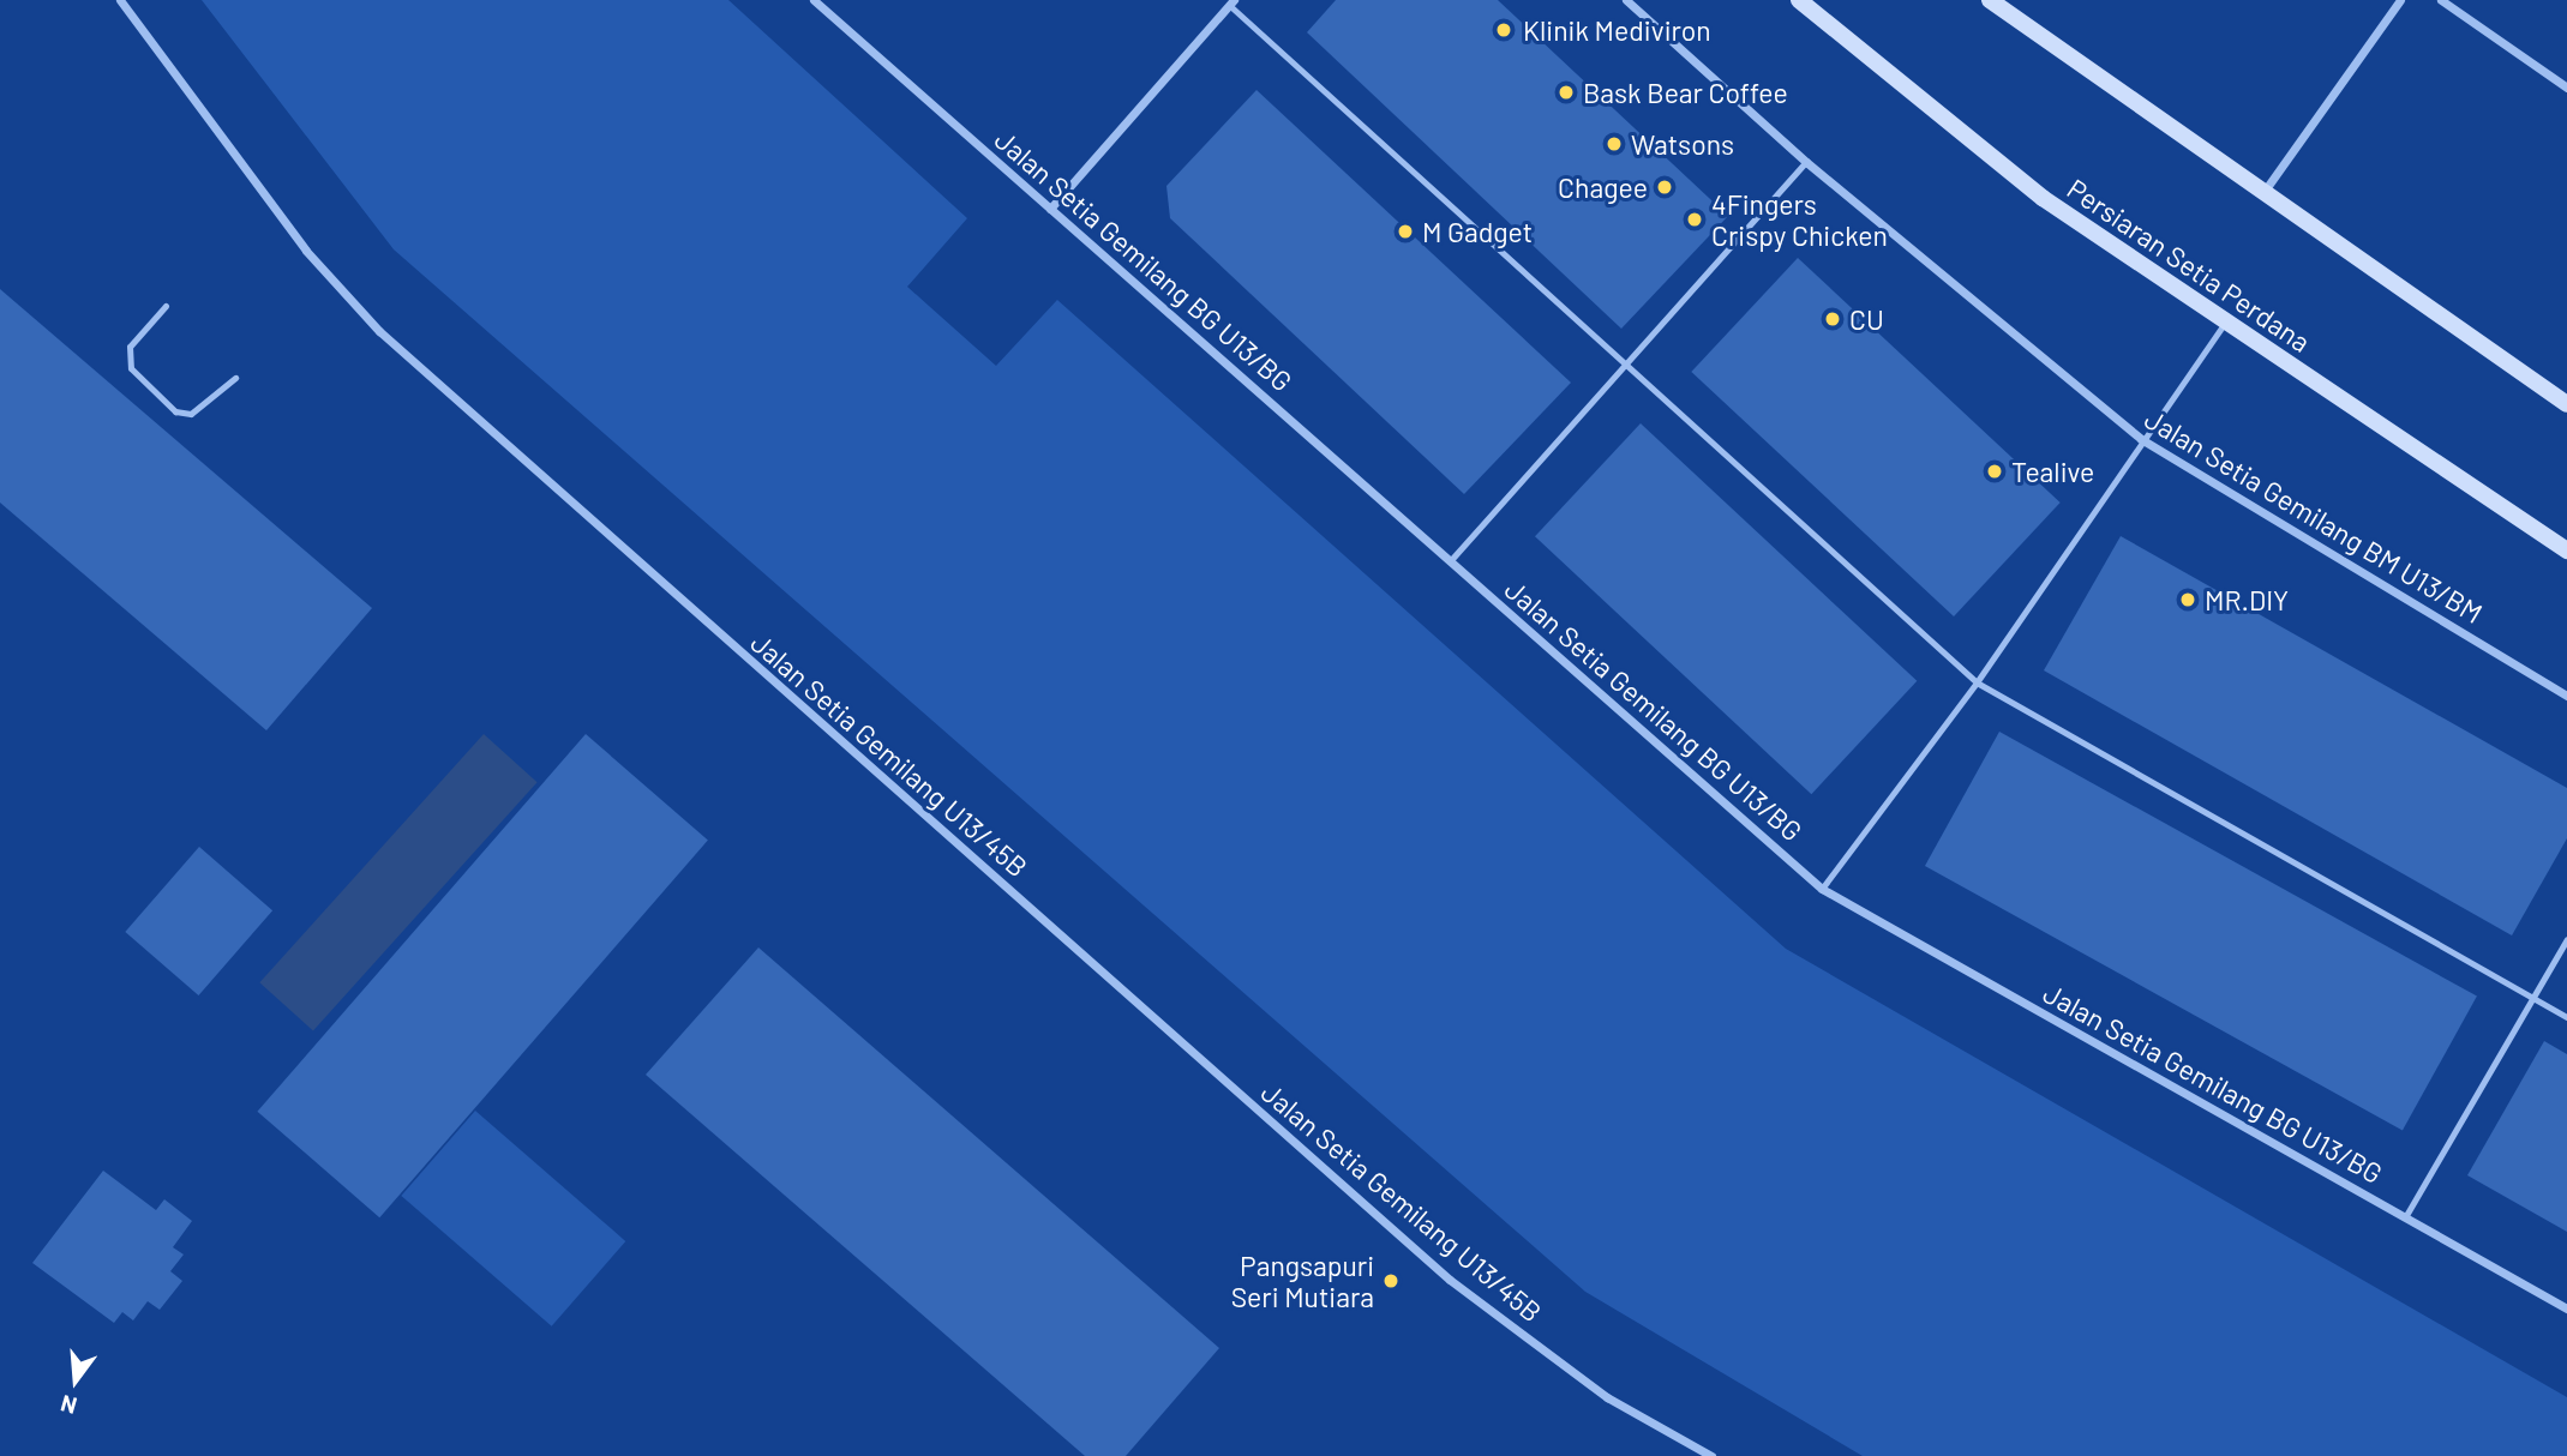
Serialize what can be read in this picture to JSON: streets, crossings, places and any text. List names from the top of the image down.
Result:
{
  "streets": {
    "main road": ["Persiaran Setia Perdana"],
    "street": ["Jalan Setia Gemilang BG U13/BG", "Jalan Setia Gemilang BM U13/BM", "Jalan Setia Gemilang U13/45B"]
  },
  "places": [
    "Klinik Mediviron",
    "Bask Bear Coffee",
    "Watsons",
    "Chagee",
    "4Fingers Crispy Chicken",
    "M Gadget",
    "CU",
    "Tealive",
    "MR.DIY",
    "Pangsapuri Seri Mutiara"
  ],
  "north": "bottom"
}
